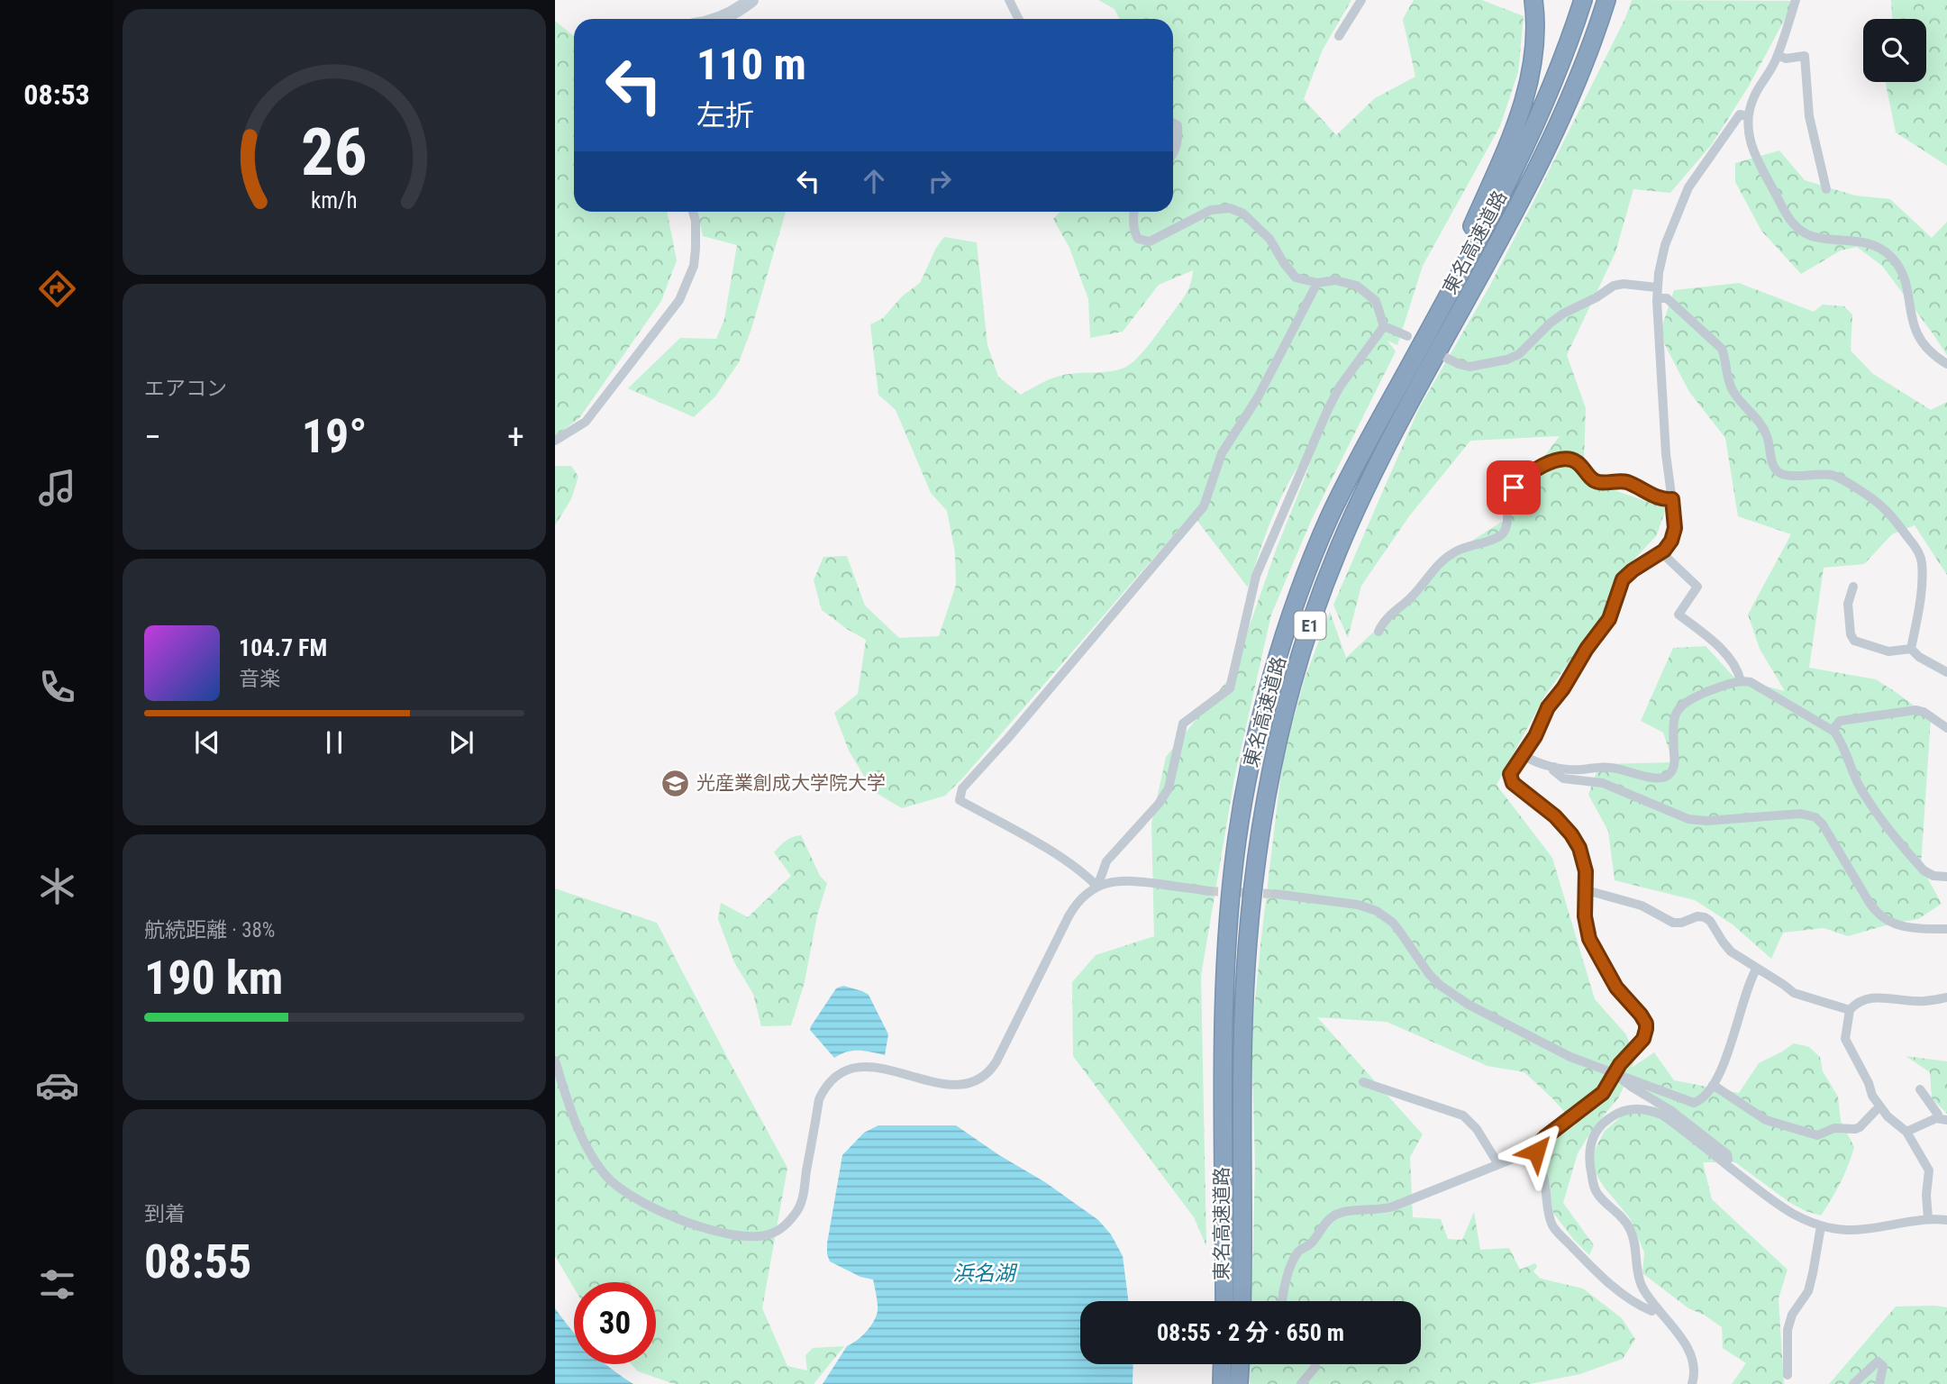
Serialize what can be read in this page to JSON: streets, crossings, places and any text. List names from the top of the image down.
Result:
{
  "streets": {
    "highway": ["東名高速道路", "E1"]
  },
  "water": ["浜名湖"],
  "places": {
    "school or university": ["光産業創成大学院大学"]
  },
  "page": {
    "tabs": "08:53",
    "turn": ["110 m", "左折"],
    "tile": [
      "エアコン",
      ["航続距離 · 38%", "190 km"],
      ["到着", "08:55"]
    ],
    "heat": ["−", "19°", "+"],
    "song": ["104.7 FM", "音楽"],
    "limit": "30",
    "trip": "08:55 · 2 分 · 650 m",
    "gauge": ["26", "km/h"]
  }
}
